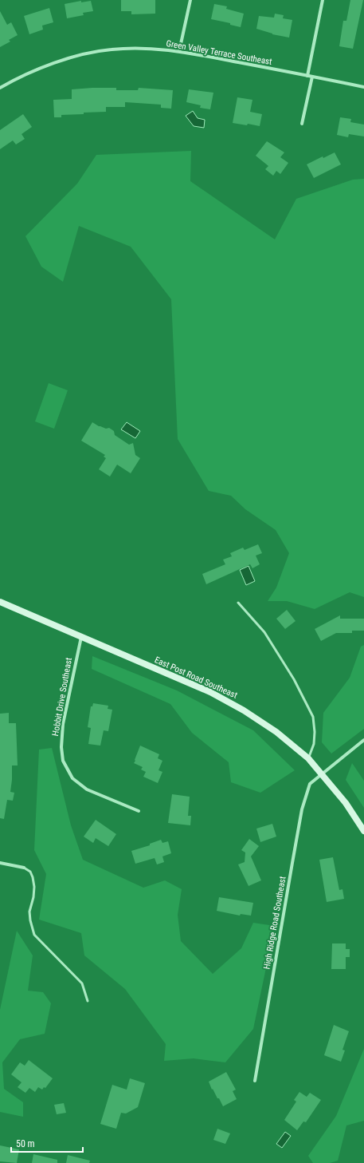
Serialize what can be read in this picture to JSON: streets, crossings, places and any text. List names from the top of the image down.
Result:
{
  "streets": {
    "main road": ["East Post Road Southeast"],
    "street": ["Green Valley Terrace Southeast", "Hobbit Drive Southeast", "High Ridge Road Southeast"]
  },
  "crossings": [
    ["East Post Road Southeast", "Hobbit Drive Southeast"],
    ["East Post Road Southeast", "High Ridge Road Southeast"]
  ],
  "scale_bar": "50 m"
}
